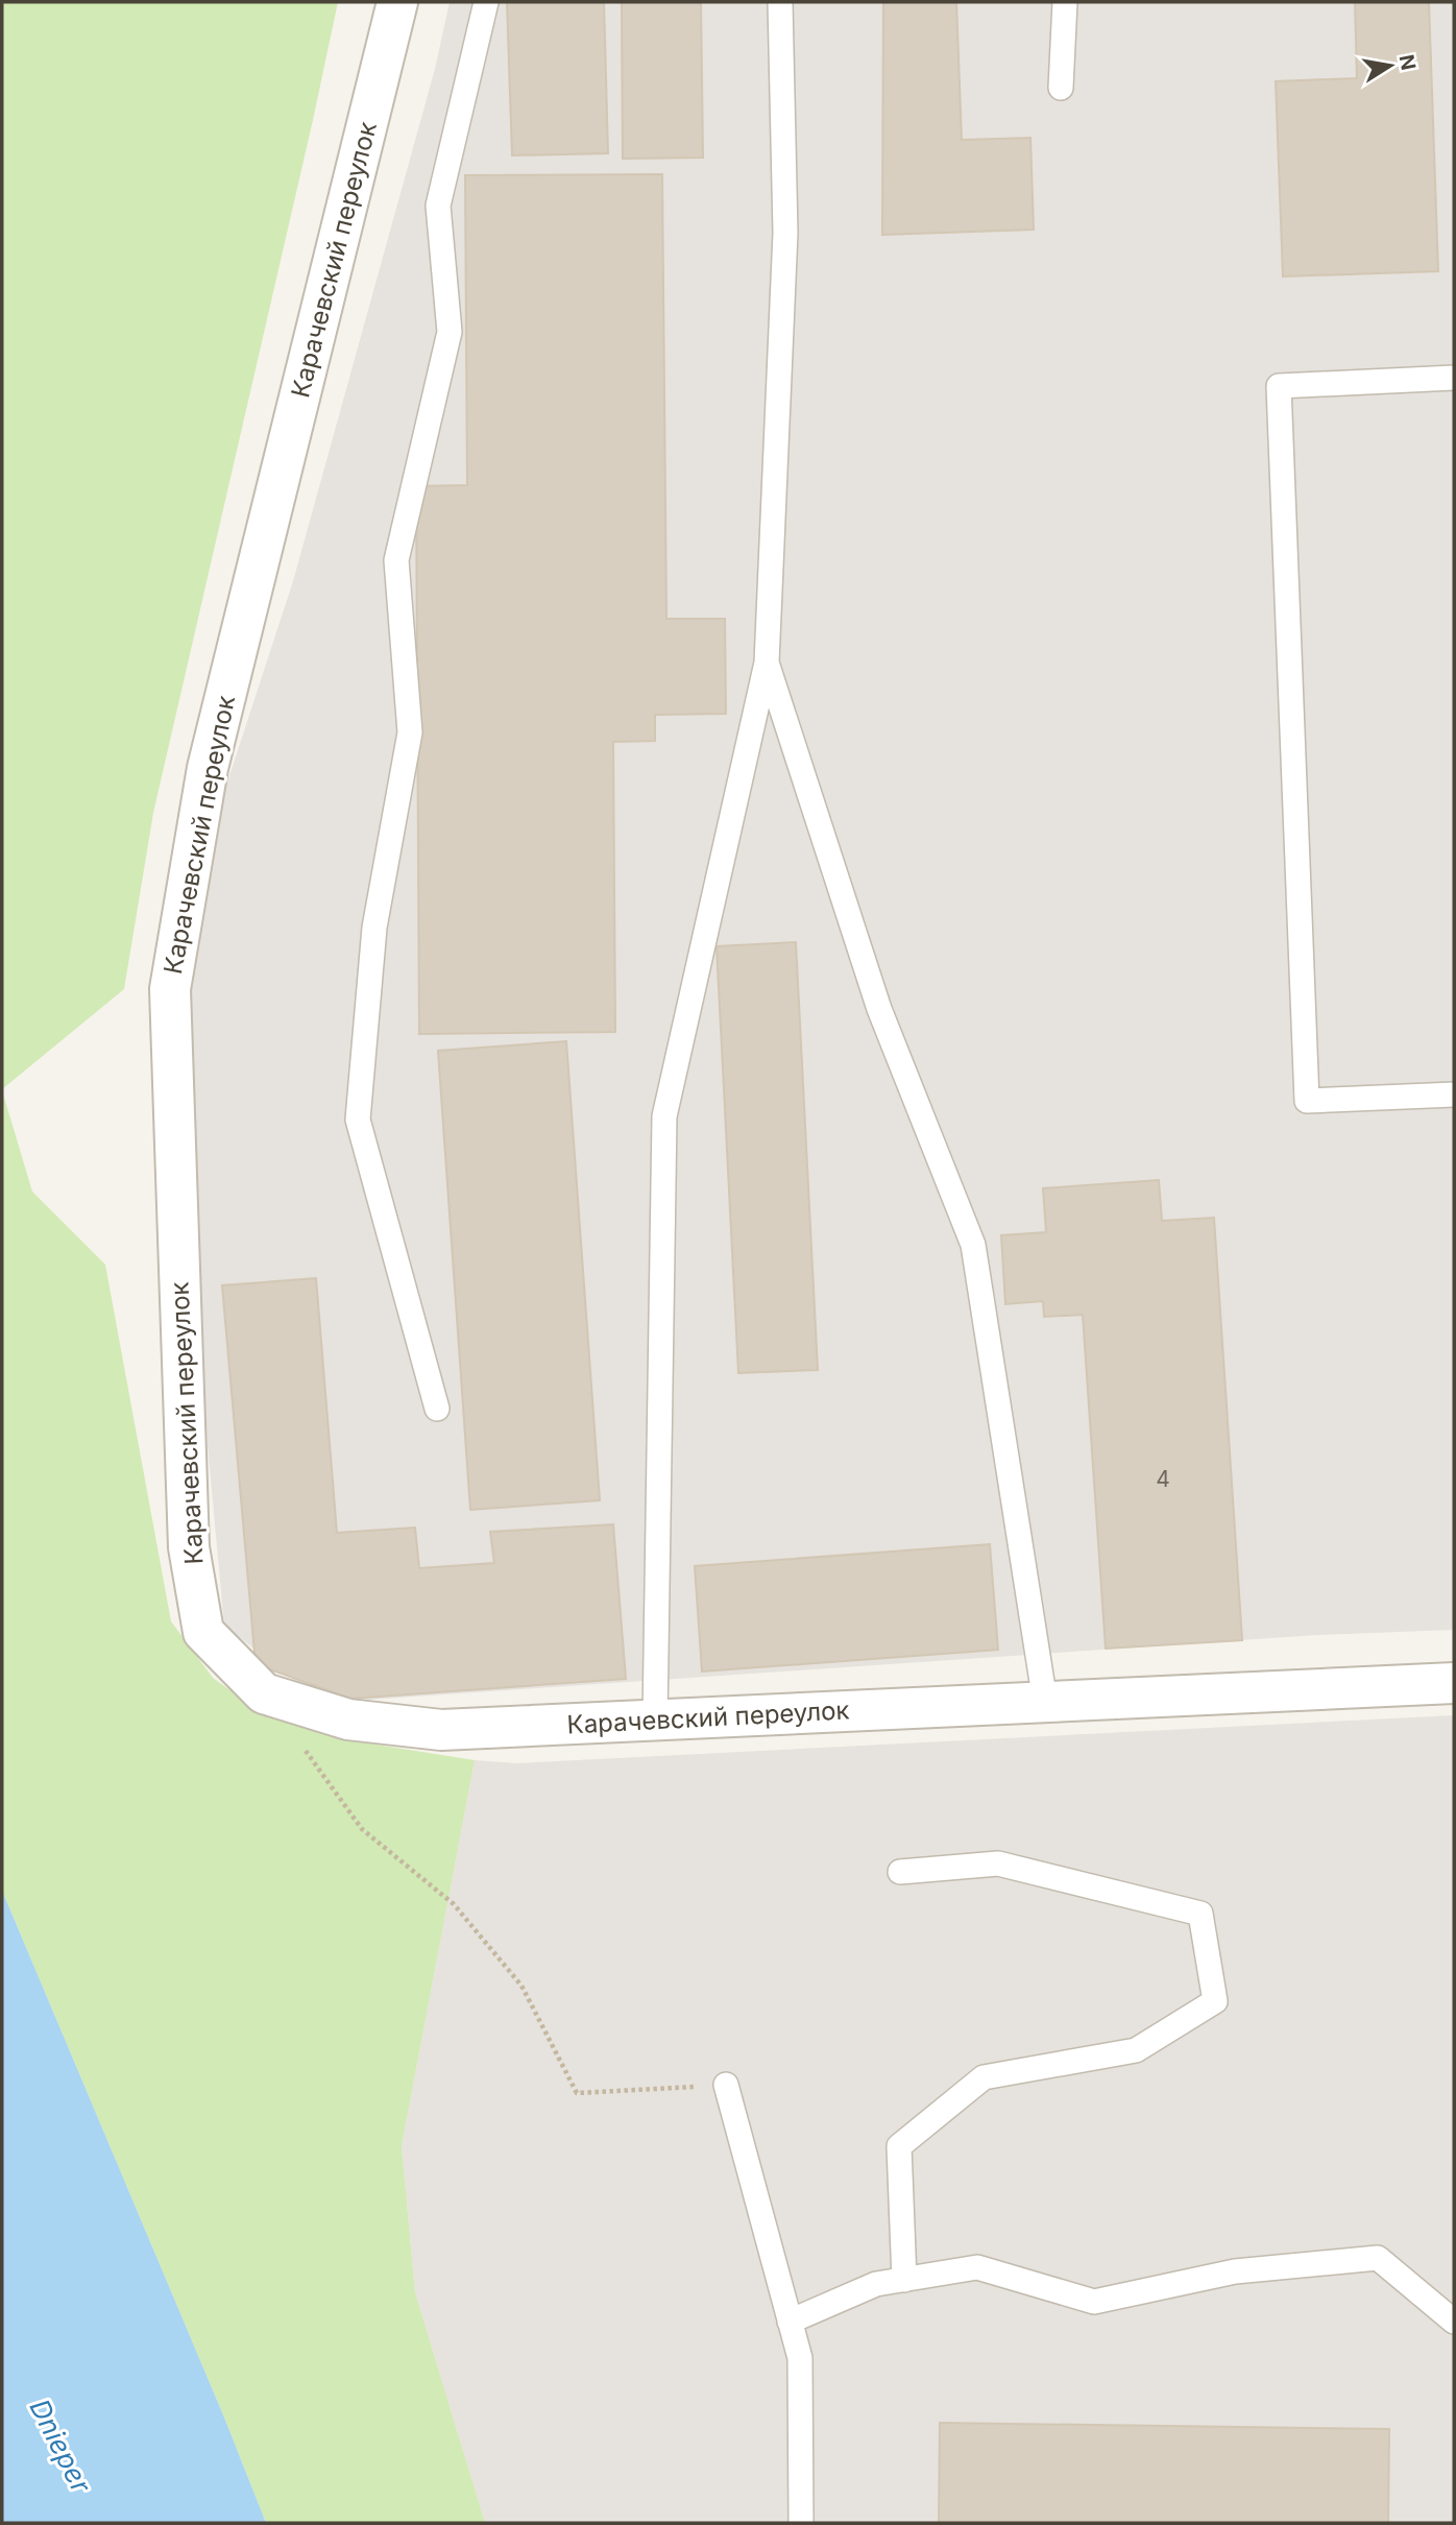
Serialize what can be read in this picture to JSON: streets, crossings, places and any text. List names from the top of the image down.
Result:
{
  "streets": {
    "street": ["Карачевский переулок"]
  },
  "water": ["Dnieper"],
  "house_numbers": ["4"],
  "north": "right"
}
